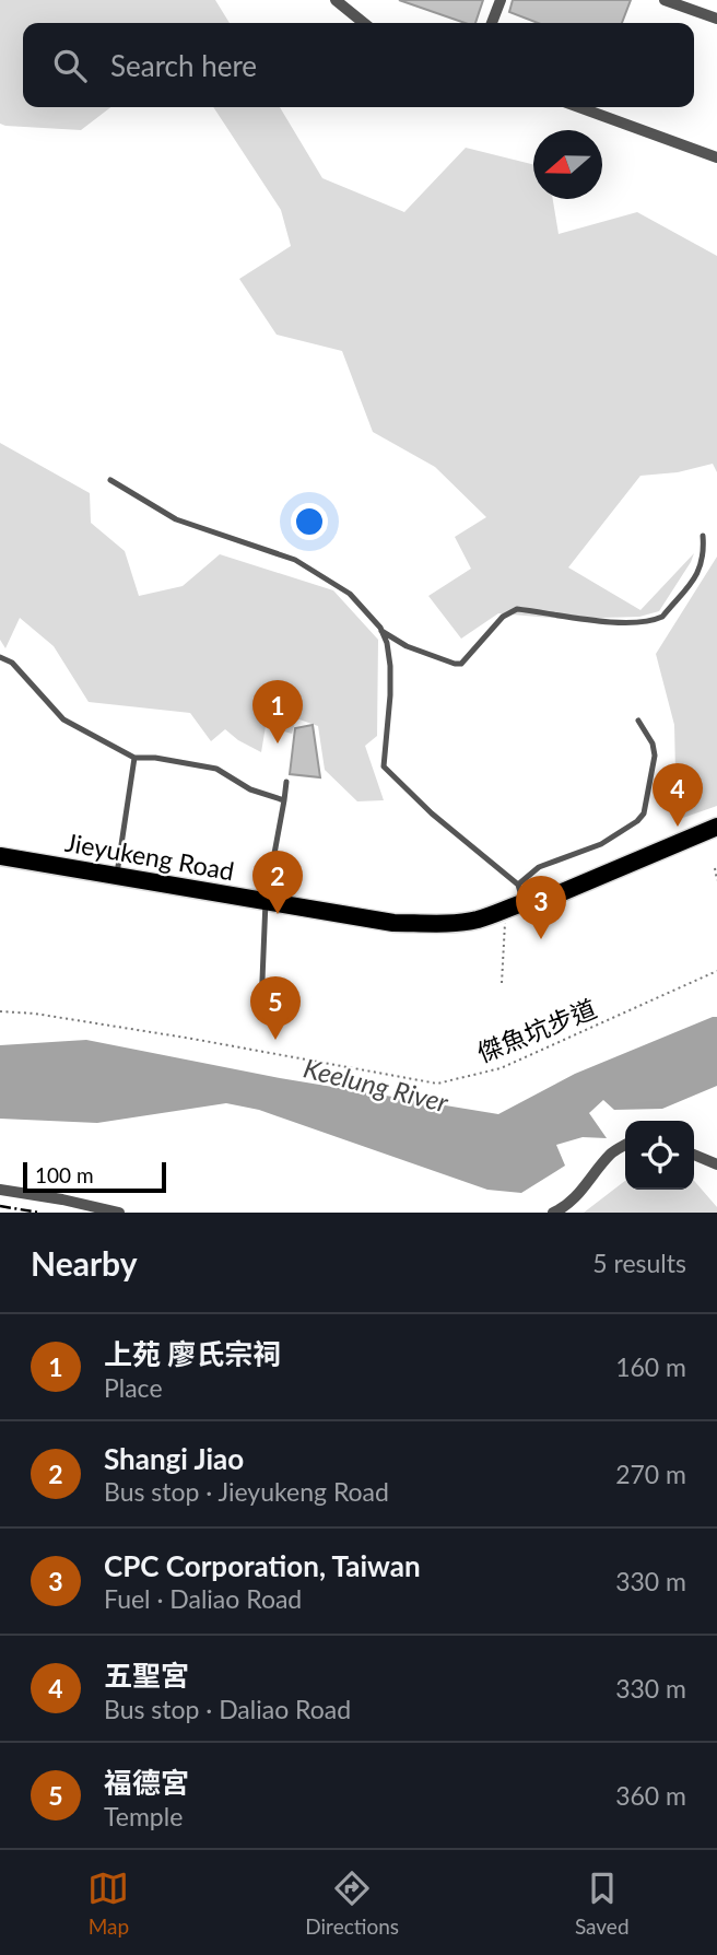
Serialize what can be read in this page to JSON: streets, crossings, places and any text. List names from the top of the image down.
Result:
{
  "streets": {
    "main road": ["Jieyukeng Road"],
    "path": ["傑魚坑步道"]
  },
  "water": ["Keelung River"],
  "scale_bar": "100 m",
  "north": "left",
  "page": {
    "search": "Search here",
    "pins": [
      "1",
      "4",
      "2",
      "3",
      "5"
    ],
    "scale": "100 m",
    "heading": ["Nearby", "5 results"],
    "list": [
      {
        "mark": "1",
        "name": "上苑 廖氏宗祠",
        "note": "Place",
        "value": "160 m"
      },
      {
        "mark": "2",
        "name": "Shangi Jiao",
        "note": "Bus stop · Jieyukeng Road",
        "value": "270 m"
      },
      {
        "mark": "3",
        "name": "CPC Corporation, Taiwan",
        "note": "Fuel · Daliao Road",
        "value": "330 m"
      },
      {
        "mark": "4",
        "name": "五聖宮",
        "note": "Bus stop · Daliao Road",
        "value": "330 m"
      },
      {
        "mark": "5",
        "name": "福德宮",
        "note": "Temple",
        "value": "360 m"
      }
    ],
    "nav": ["Map", "Directions", "Saved"]
  }
}
